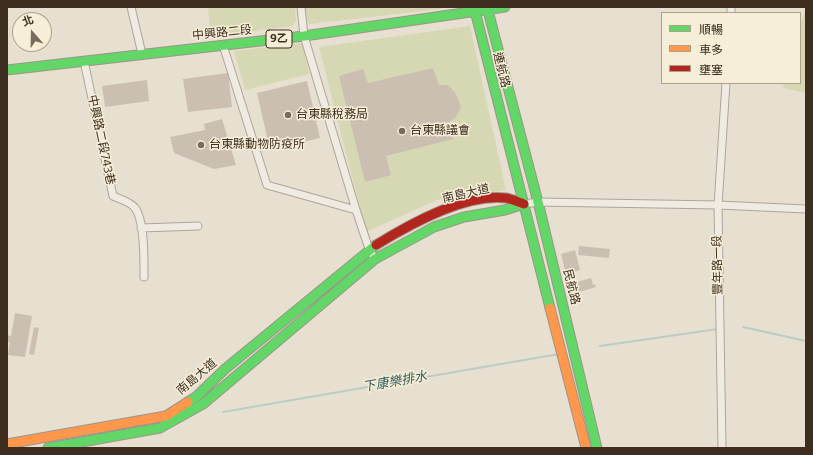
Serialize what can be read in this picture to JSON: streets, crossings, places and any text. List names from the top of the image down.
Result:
{
  "streets": {
    "street": [
      "中興路二段",
      "9乙",
      "連航路",
      "中興路二段743巷",
      "南島大道",
      "豐年路一段",
      "民航路"
    ]
  },
  "crossings": [
    ["中興路二段", "9乙"],
    ["中興路二段", "連航路"],
    ["中興路二段", "中興路二段743巷"],
    ["9乙", "中興路二段743巷"],
    ["連航路", "民航路"],
    ["南島大道", "民航路"]
  ],
  "water": ["下康樂排水"],
  "places": ["台東縣稅務局", "台東縣議會", "台東縣動物防疫所"],
  "legend": ["順暢", "車多", "壅塞"],
  "north": "top"
}
